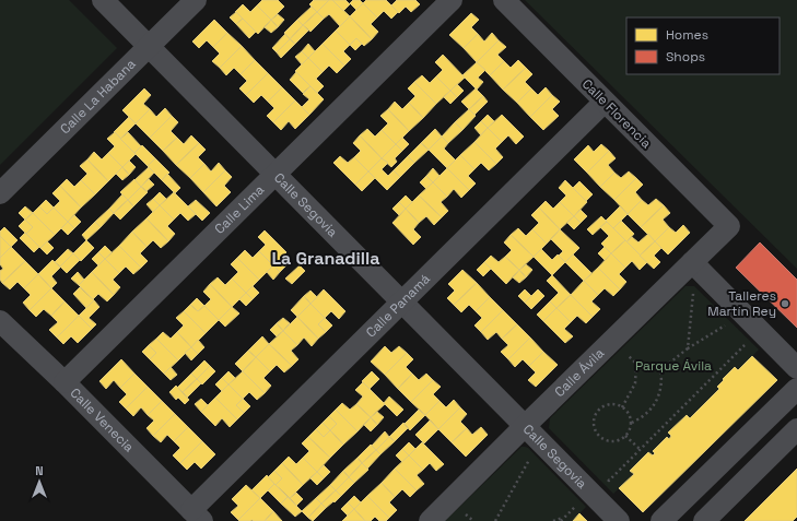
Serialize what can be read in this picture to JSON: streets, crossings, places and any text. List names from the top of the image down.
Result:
{
  "streets": {
    "street": [
      "Calle La Habana",
      "Calle Florencia",
      "Calle Segovia",
      "Calle Lima",
      "Calle Panamá",
      "Calle Ávila",
      "Calle Venecia"
    ]
  },
  "crossings": [
    ["Calle La Habana", "Calle Segovia"],
    ["Calle Florencia", "Calle Panamá"],
    ["Calle Florencia", "Calle Ávila"],
    ["Calle Segovia", "Calle Lima"],
    ["Calle Segovia", "Calle Panamá"],
    ["Calle Segovia", "Calle Ávila"],
    ["Calle Lima", "Calle Venecia"],
    ["Calle Panamá", "Calle Venecia"]
  ],
  "districts": ["La Granadilla"],
  "parks": ["Parque Ávila"],
  "places": ["Talleres Martín Rey"],
  "legend": ["Homes", "Shops"],
  "north": "top"
}
